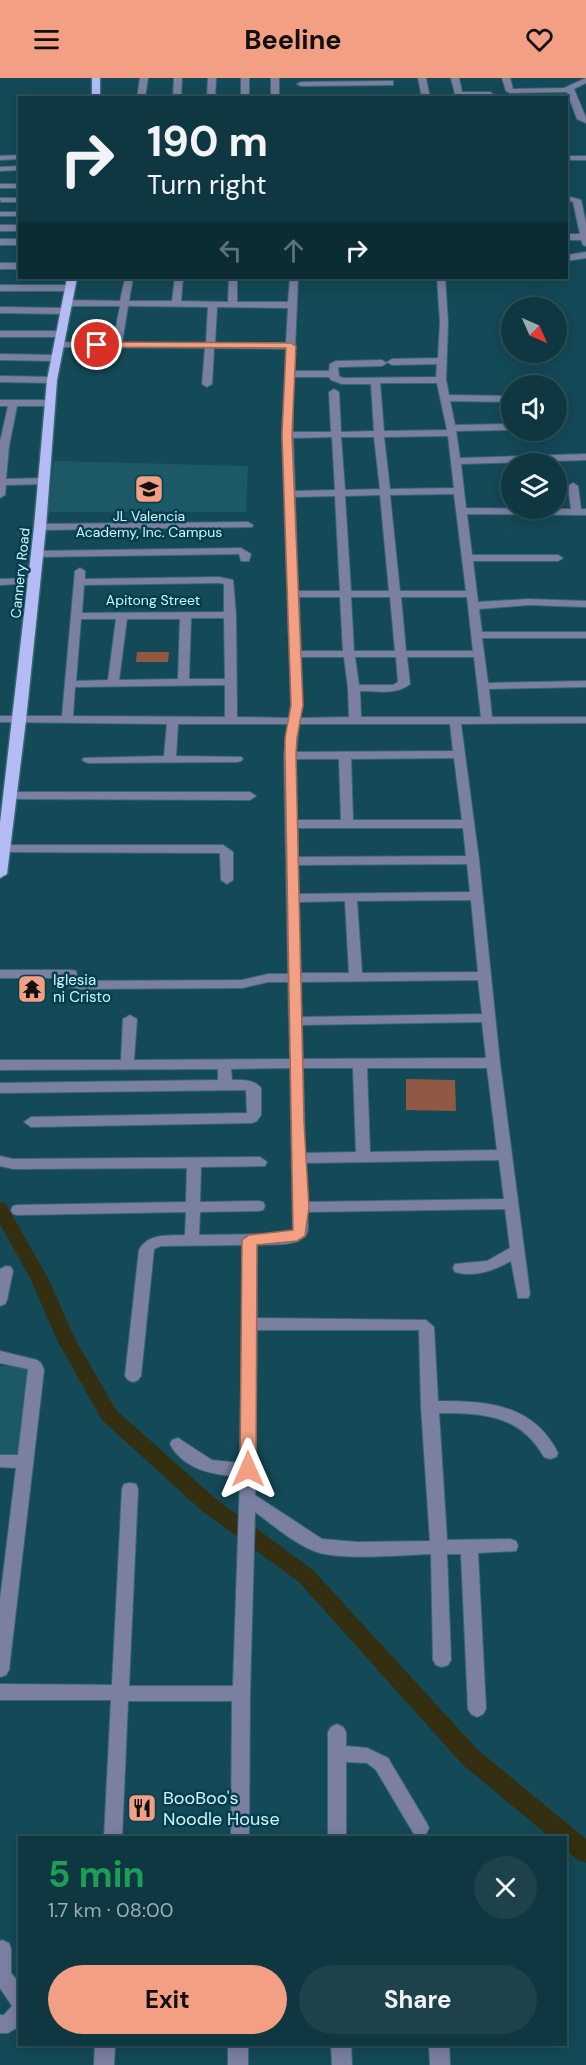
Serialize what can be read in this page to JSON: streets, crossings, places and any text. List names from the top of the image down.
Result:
{
  "streets": {
    "main road": ["Cannery Road"],
    "street": ["Apitong Street"]
  },
  "places": {
    "school or university": ["JL Valencia Academy, Inc. Campus"],
    "temple": ["Iglesia ni Cristo"],
    "restaurant": ["BooBoo's Noodle House"]
  },
  "north": "bottom right",
  "page": {
    "header": "Beeline",
    "turn": ["190 m", "Turn right"],
    "heading": ["5 min", "1.7 km · 08:00"],
    "buttons": ["Exit", "Share"]
  }
}
